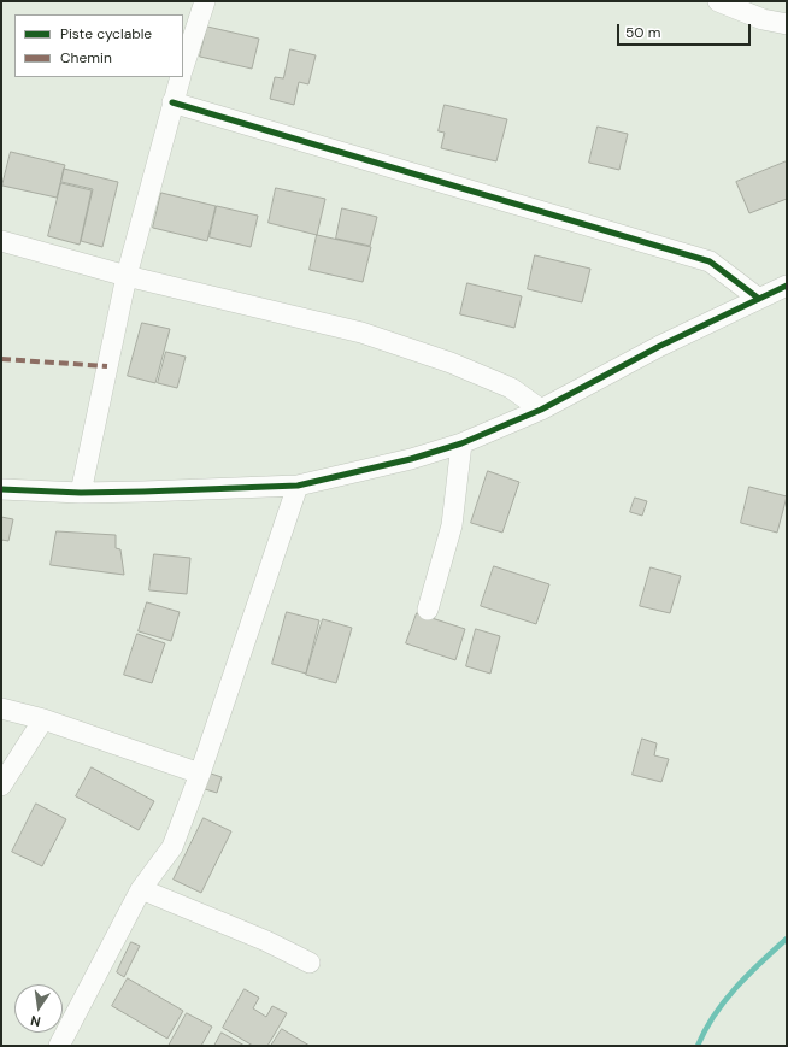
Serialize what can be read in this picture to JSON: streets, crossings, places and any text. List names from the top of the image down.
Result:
{
  "legend": ["Piste cyclable", "Chemin"],
  "scale_bar": "50 m",
  "north": "bottom"
}
